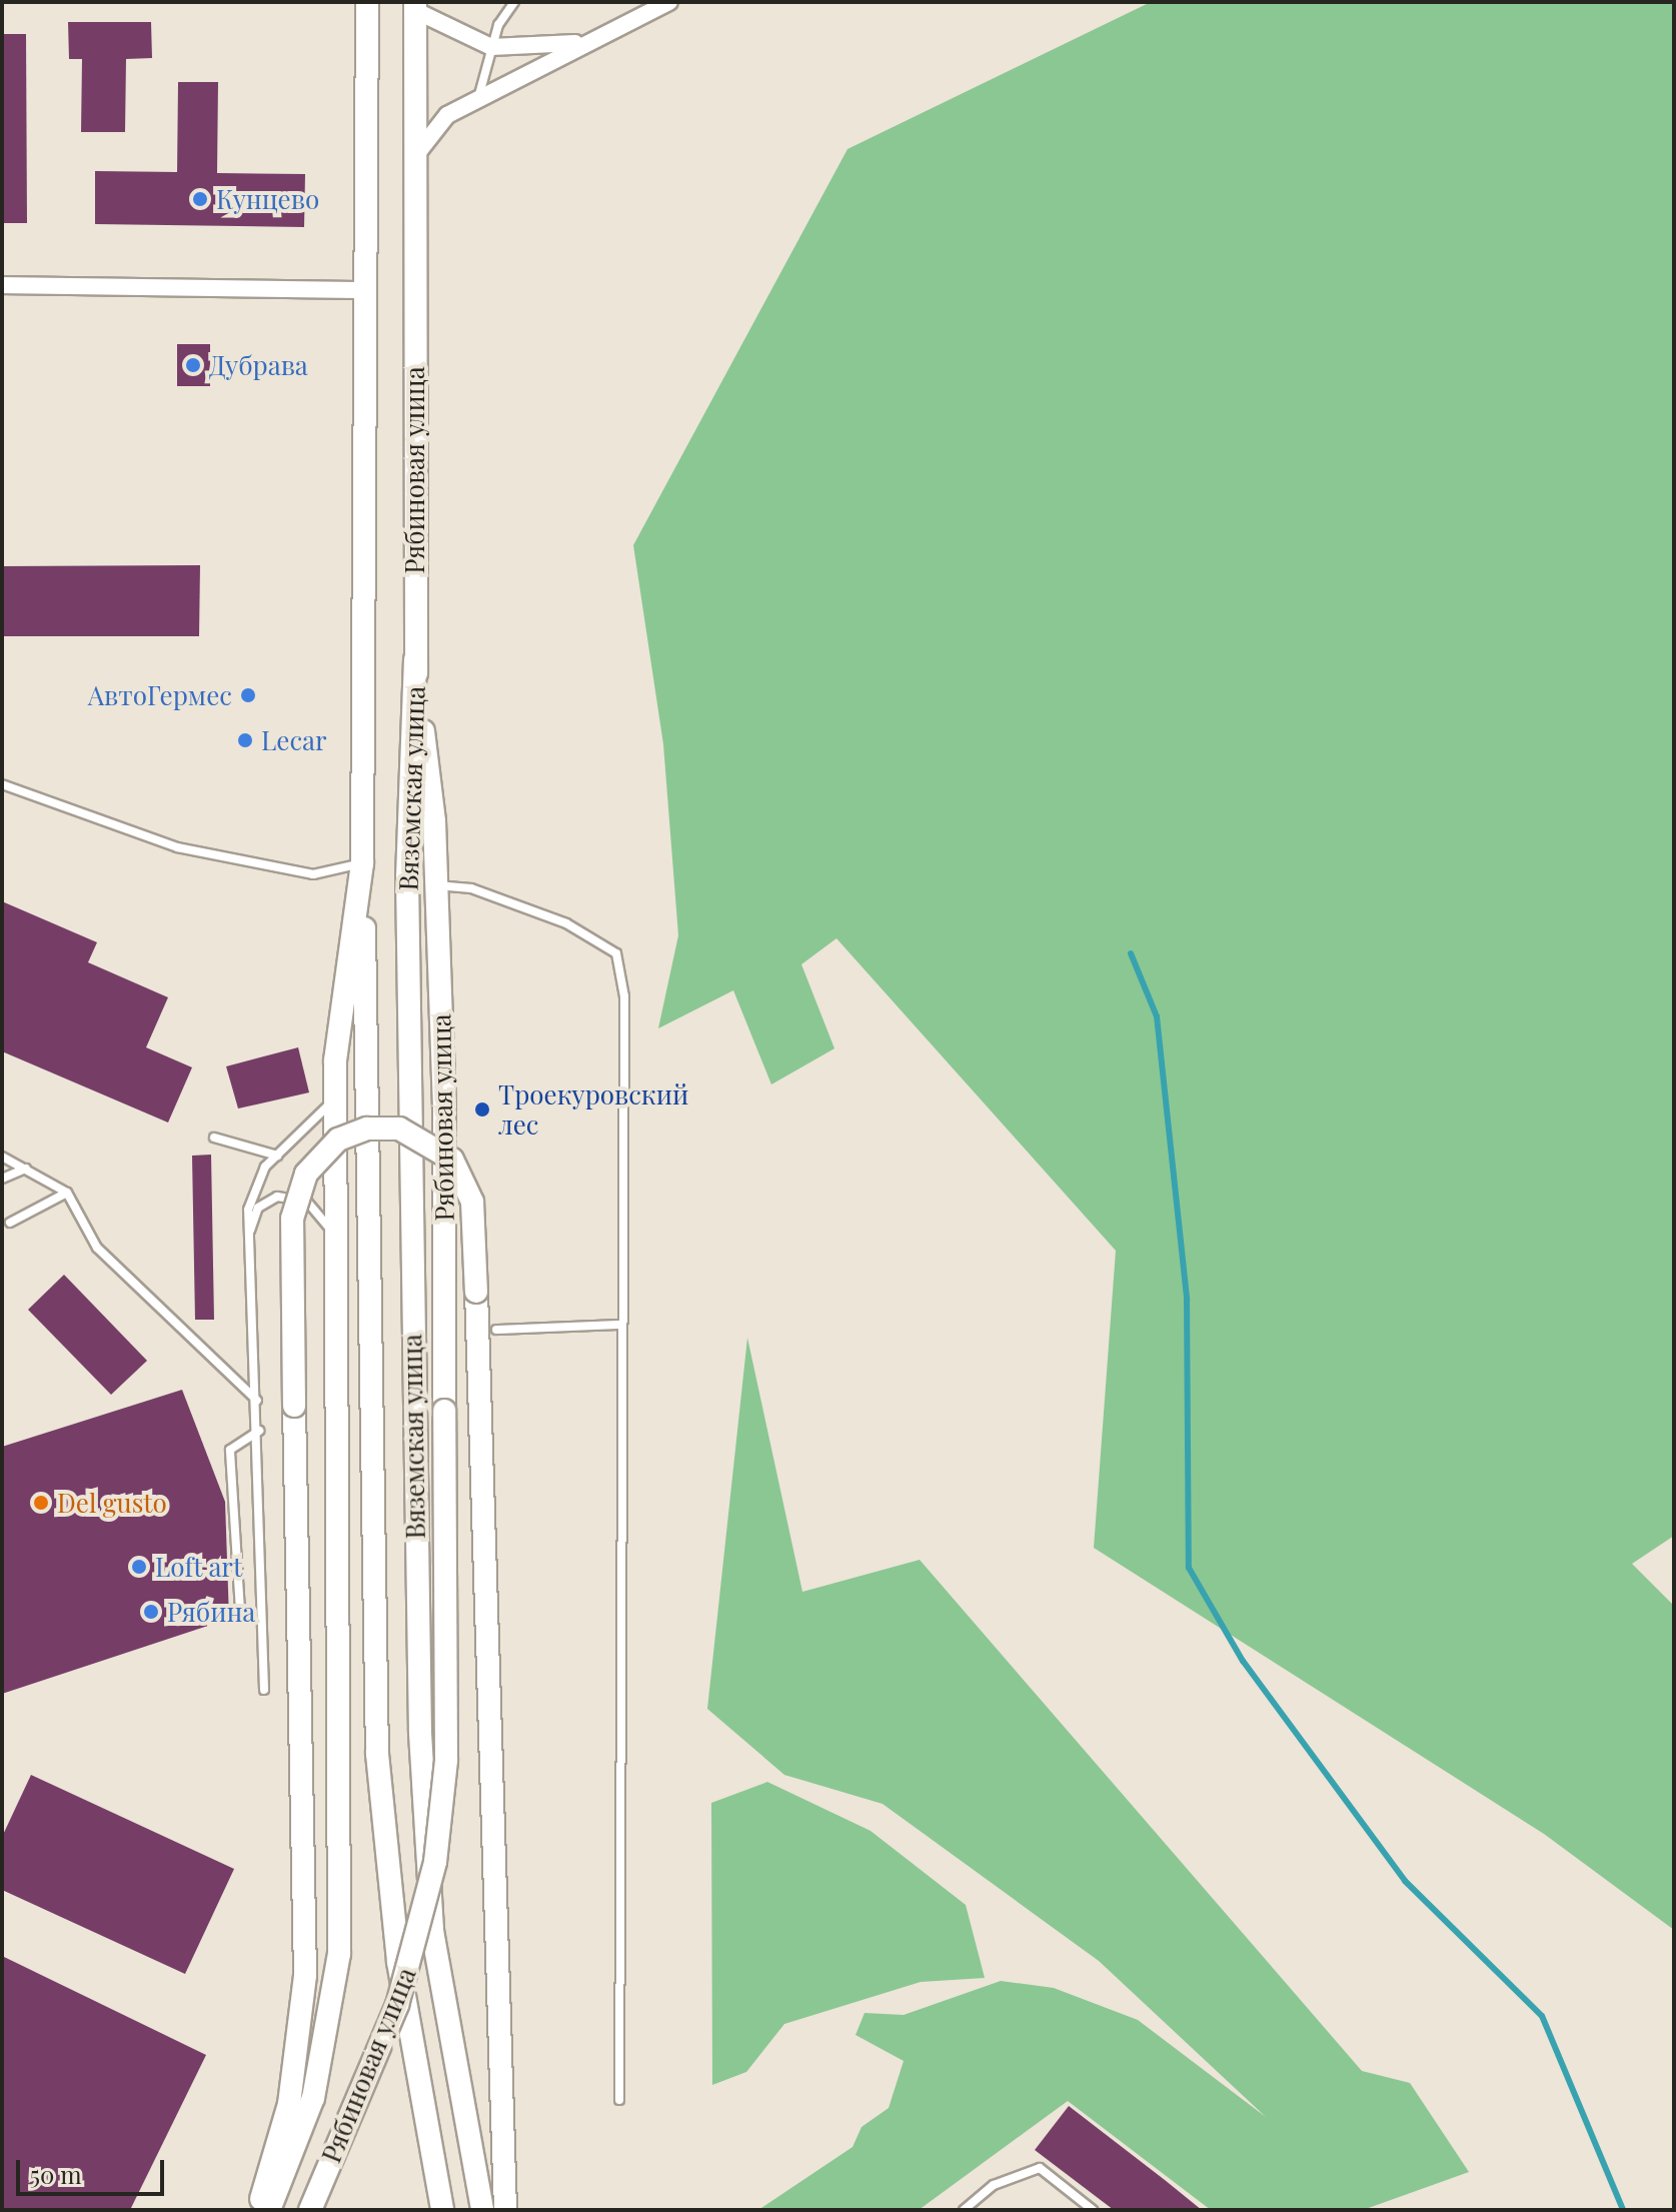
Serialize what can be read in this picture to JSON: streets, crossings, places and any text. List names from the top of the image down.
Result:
{
  "streets": {
    "main road": ["Рябиновая улица", "Вяземская улица"]
  },
  "crossings": [
    ["Рябиновая улица", "Вяземская улица"]
  ],
  "places": [
    "Кунцево",
    "Дубрава",
    "АвтоГермес",
    "Lecar",
    "Троекуровский лес",
    "Del gusto",
    "Loft art",
    "Рябина"
  ],
  "scale_bar": "50 m"
}
